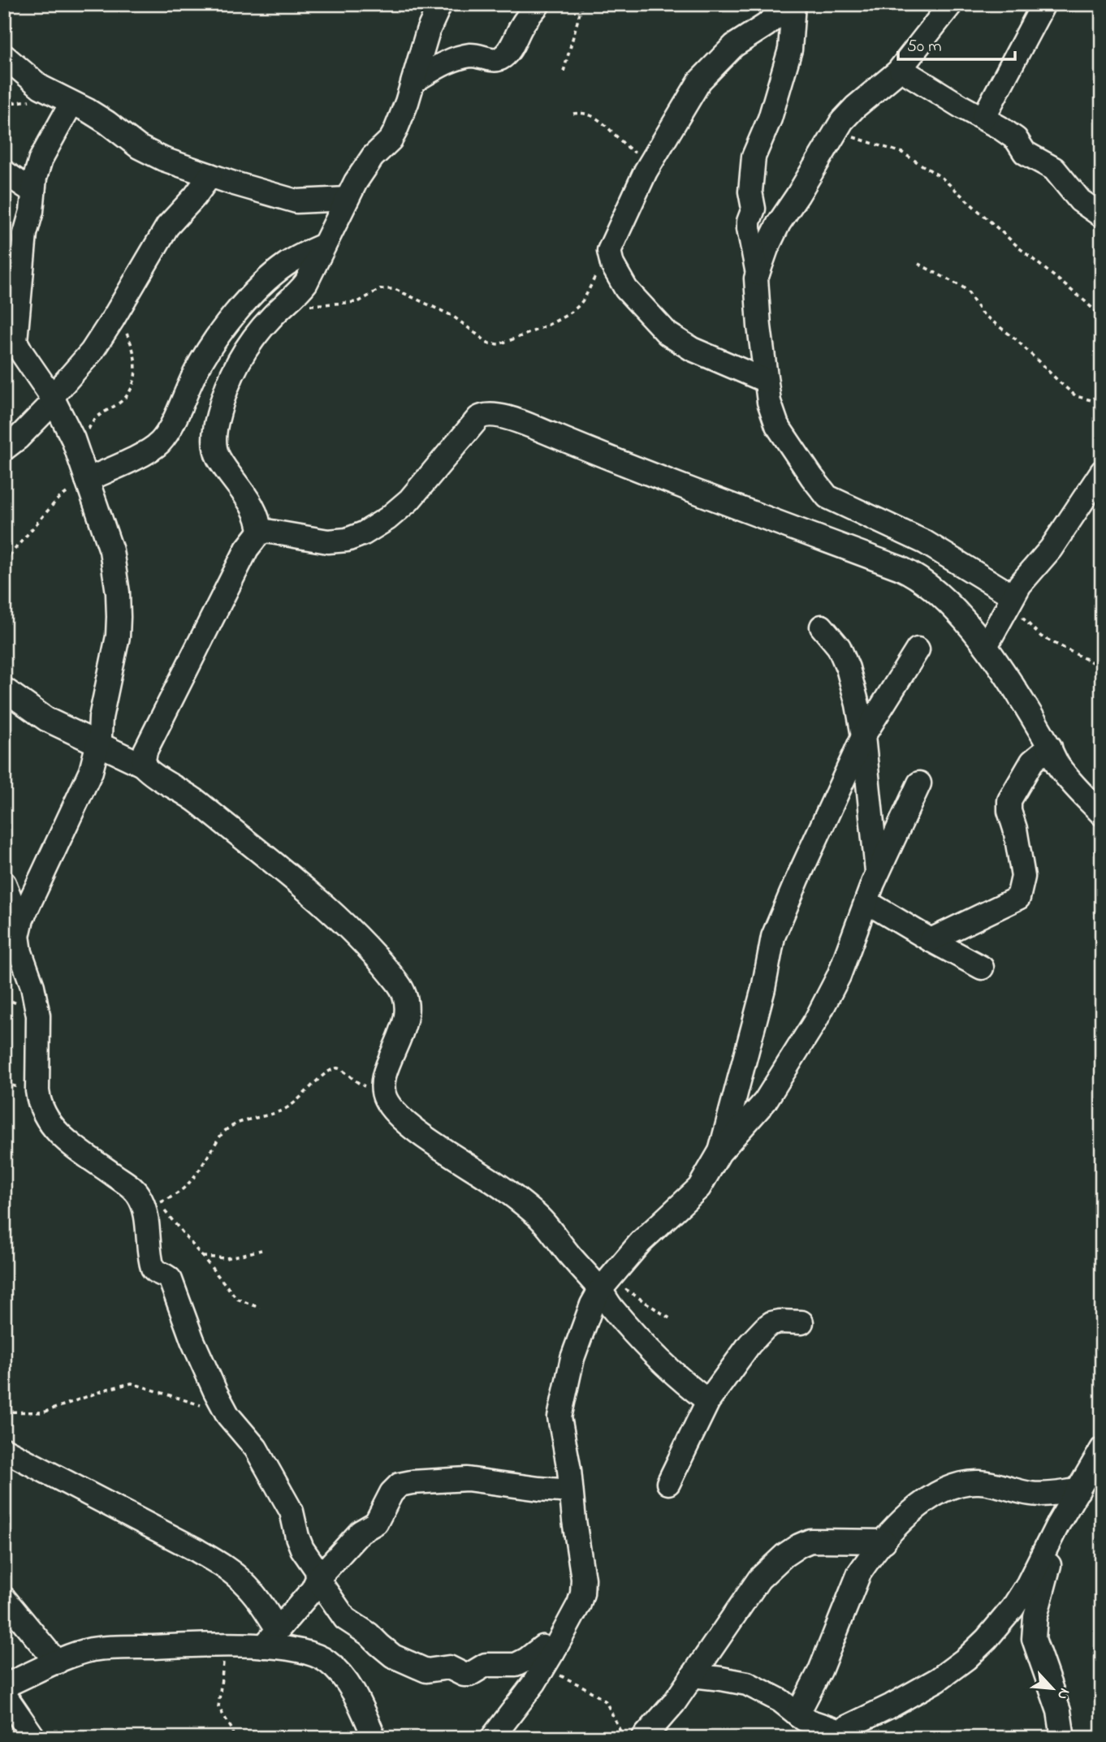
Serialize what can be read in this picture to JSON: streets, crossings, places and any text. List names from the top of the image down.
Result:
{
  "scale_bar": "50 m",
  "north": "bottom right"
}
